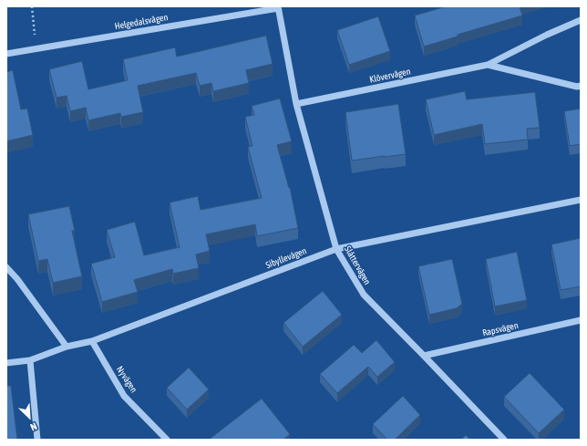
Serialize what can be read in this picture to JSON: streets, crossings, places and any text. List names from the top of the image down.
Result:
{
  "streets": {
    "street": [
      "Helgedalsvägen",
      "Klövervägen",
      "Sibyllevägen",
      "Slåttervägen",
      "Rapsvägen",
      "Nyvägen"
    ]
  },
  "crossings": [
    ["Helgedalsvägen", "Slåttervägen"],
    ["Klövervägen", "Slåttervägen"],
    ["Sibyllevägen", "Slåttervägen"],
    ["Sibyllevägen", "Nyvägen"],
    ["Slåttervägen", "Rapsvägen"]
  ],
  "north": "bottom right"
}
